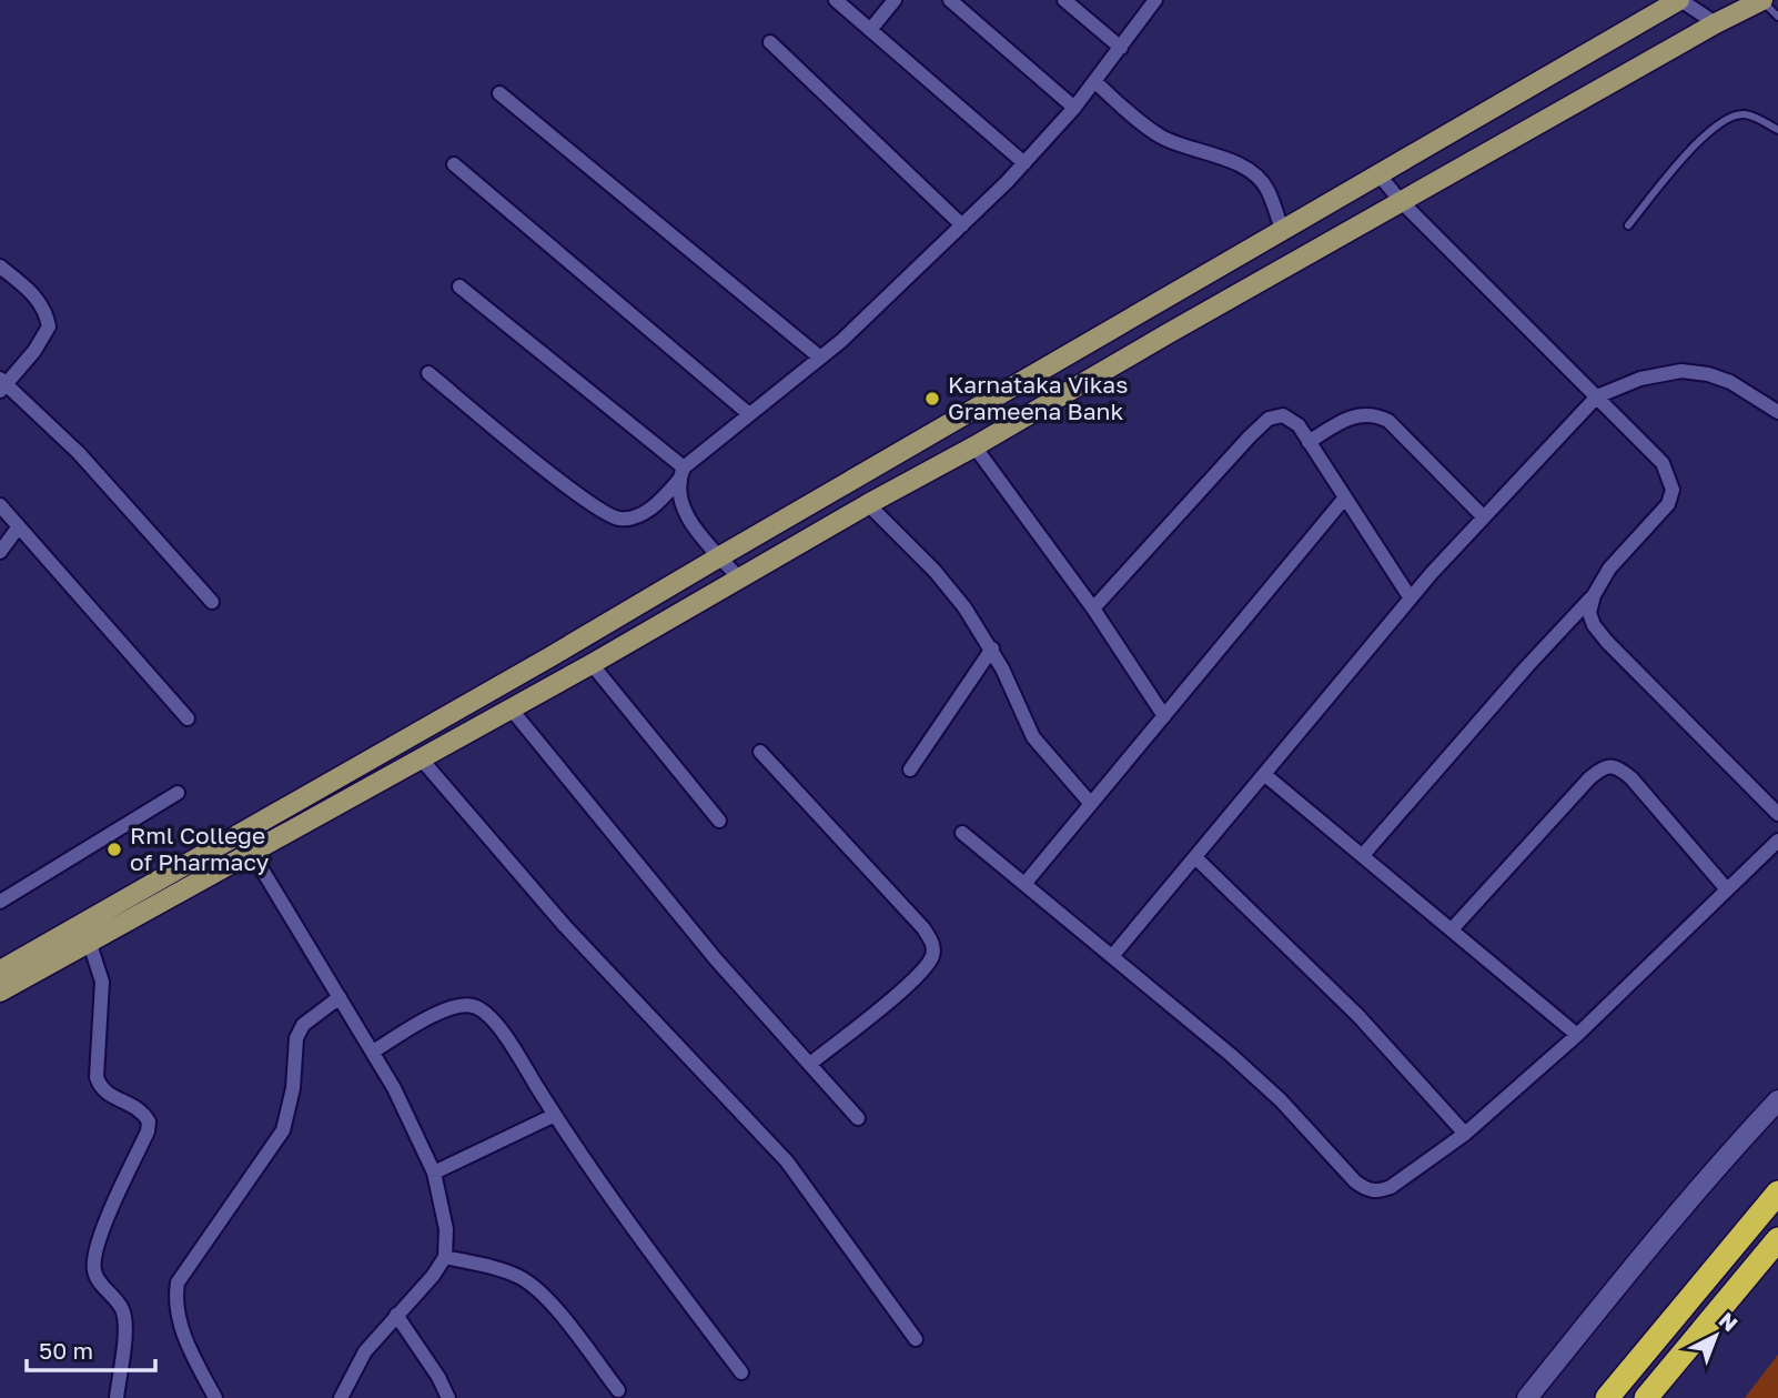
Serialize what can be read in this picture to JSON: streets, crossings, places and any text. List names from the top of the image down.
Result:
{
  "places": ["Karnataka Vikas Grameena Bank", "Rml College of Pharmacy"],
  "scale_bar": "50 m",
  "north": "top right"
}
